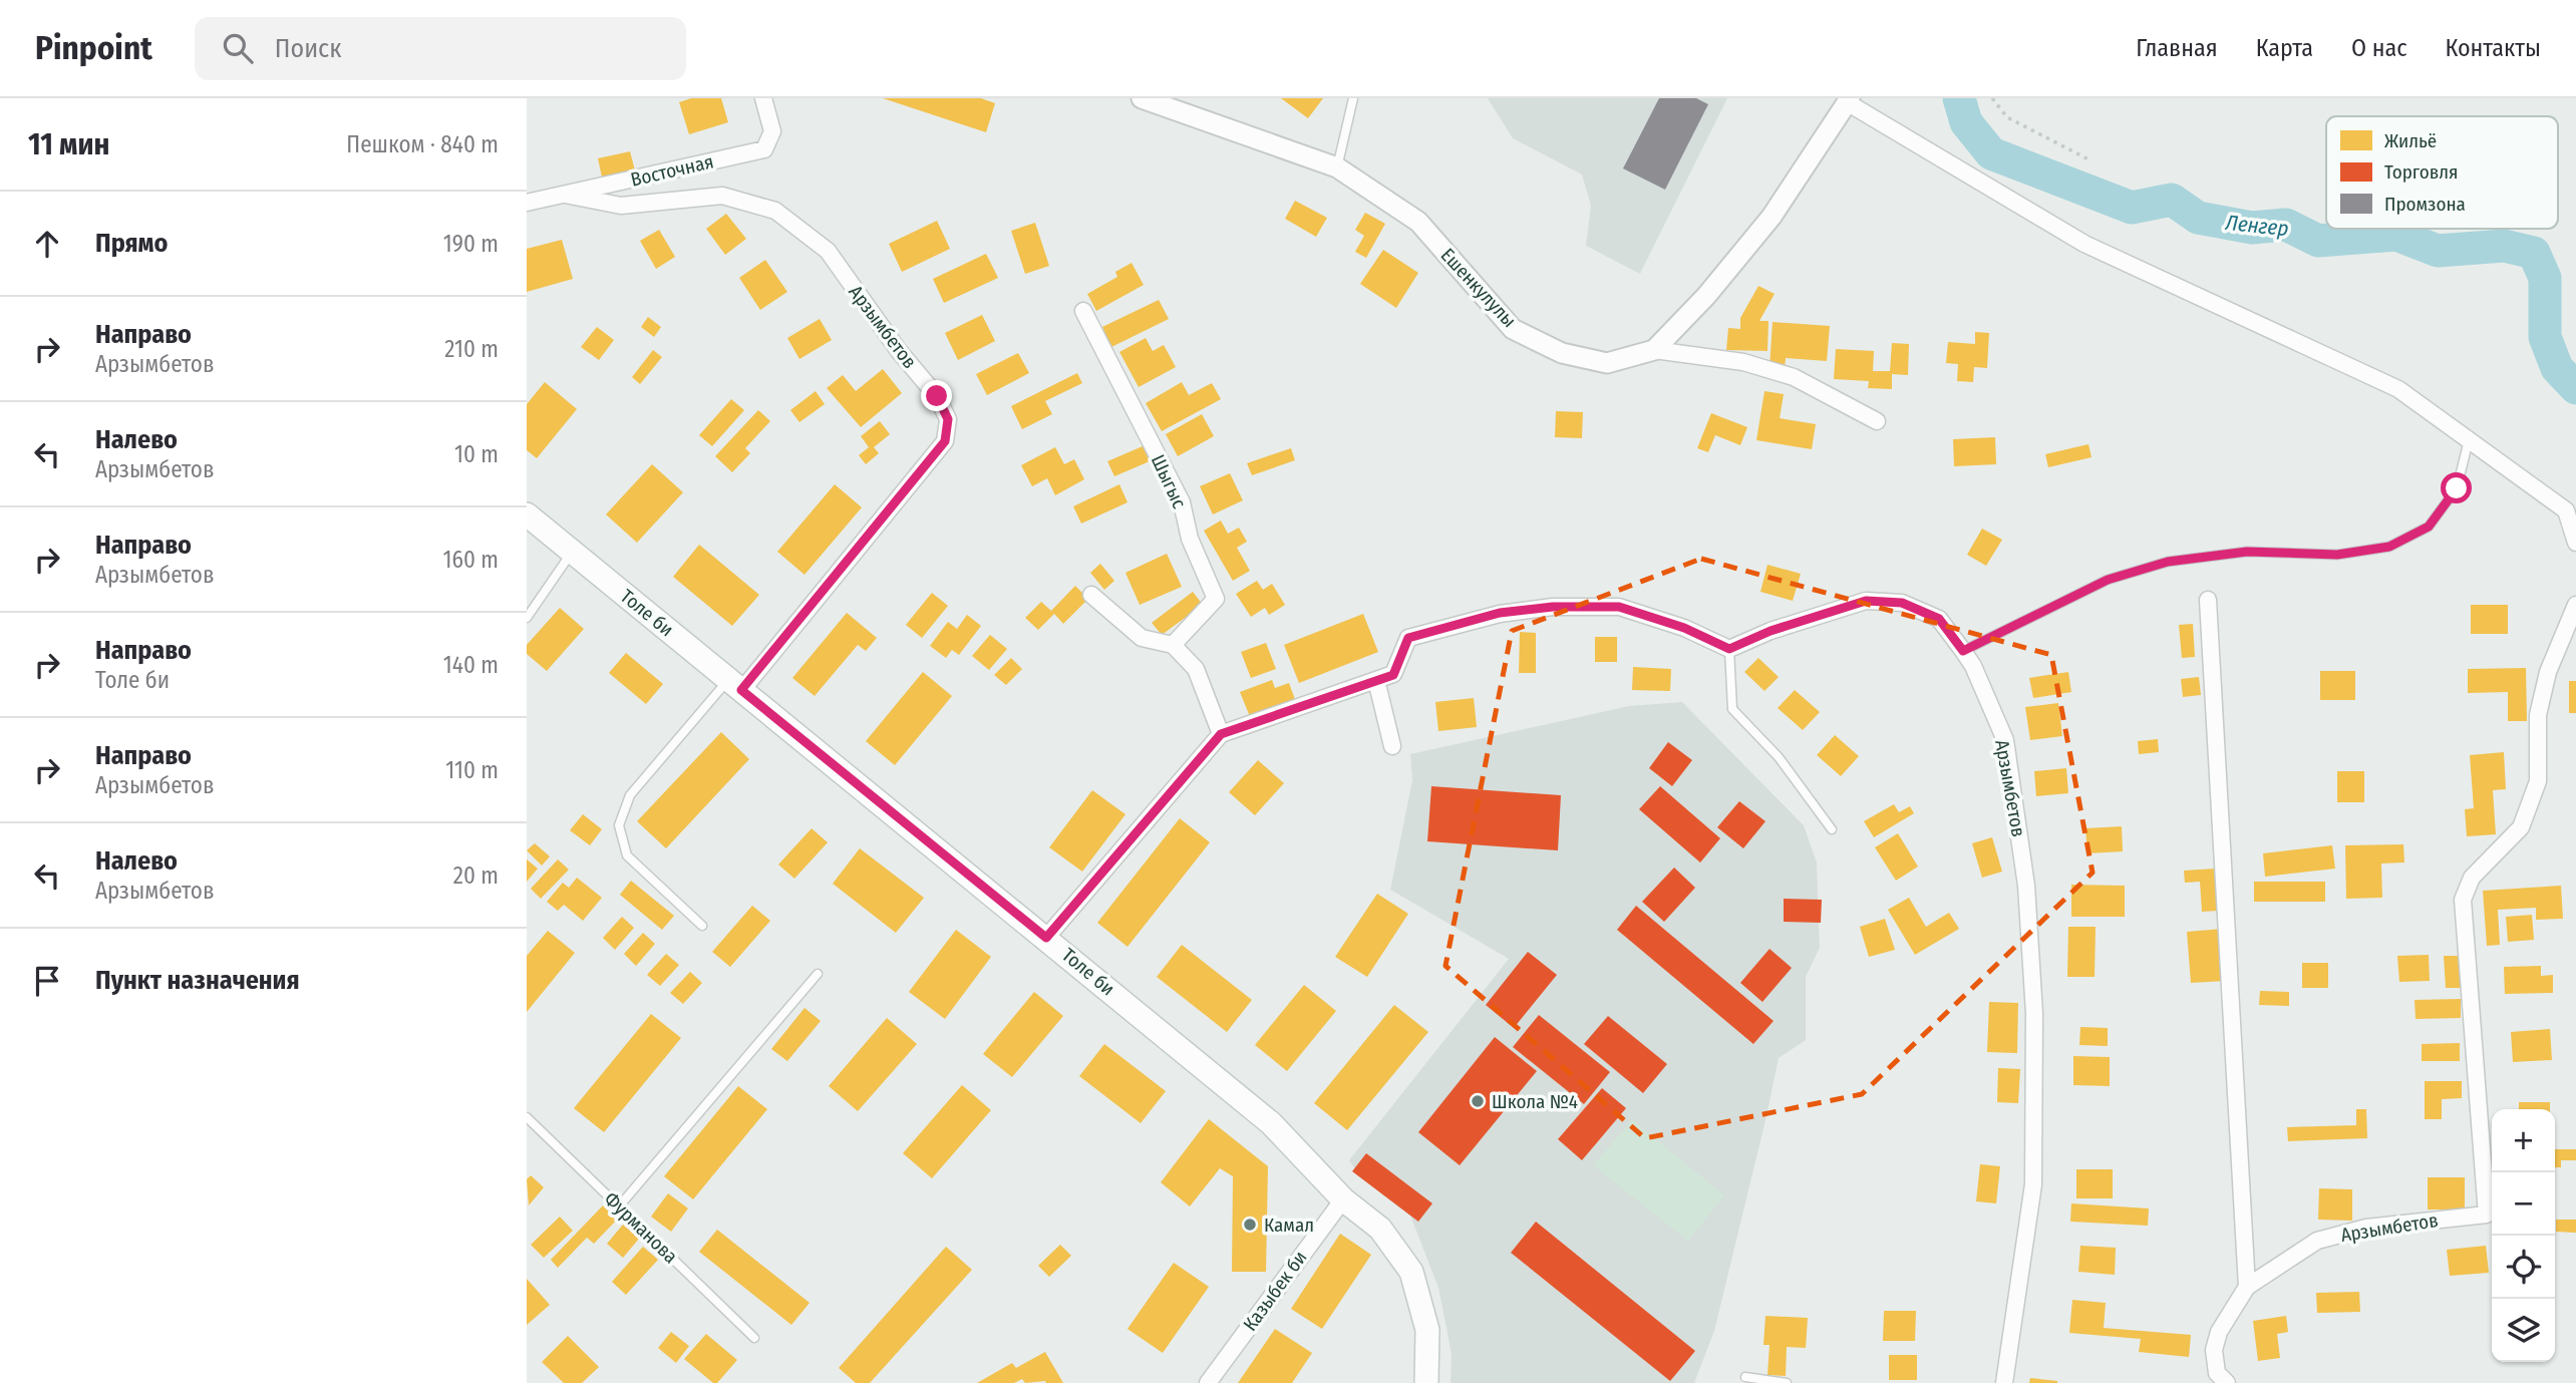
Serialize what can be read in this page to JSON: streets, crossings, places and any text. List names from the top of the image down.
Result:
{
  "streets": {
    "main road": ["Толе би"],
    "street": [
      "Восточная",
      "Ешенкулулы",
      "Арзымбетов",
      "Шыгыс",
      "Казыбек би"
    ],
    "lane": ["Фурманова"]
  },
  "crossings": [
    ["Восточная", "Арзымбетов"],
    ["Арзымбетов", "Толе би"],
    ["Толе би", "Казыбек би"]
  ],
  "water": ["Ленгер"],
  "places": ["Школа №4", "Камал"],
  "legend": ["Жильё", "Торговля", "Промзона"],
  "page": {
    "header": "Pinpoint",
    "search": "Поиск",
    "nav": [
      "Главная",
      "Карта",
      "О нас",
      "Контакты"
    ],
    "heading": ["11 мин", "Пешком · 840 m"],
    "list": [
      ["Прямо", "190 m"],
      ["Направо", "Арзымбетов", "210 m"],
      ["Налево", "Арзымбетов", "10 m"],
      ["Направо", "Арзымбетов", "160 m"],
      ["Направо", "Толе би", "140 m"],
      ["Направо", "Арзымбетов", "110 m"],
      ["Налево", "Арзымбетов", "20 m"],
      "Пункт назначения"
    ],
    "map_buttons": ["+", "−"]
  }
}
